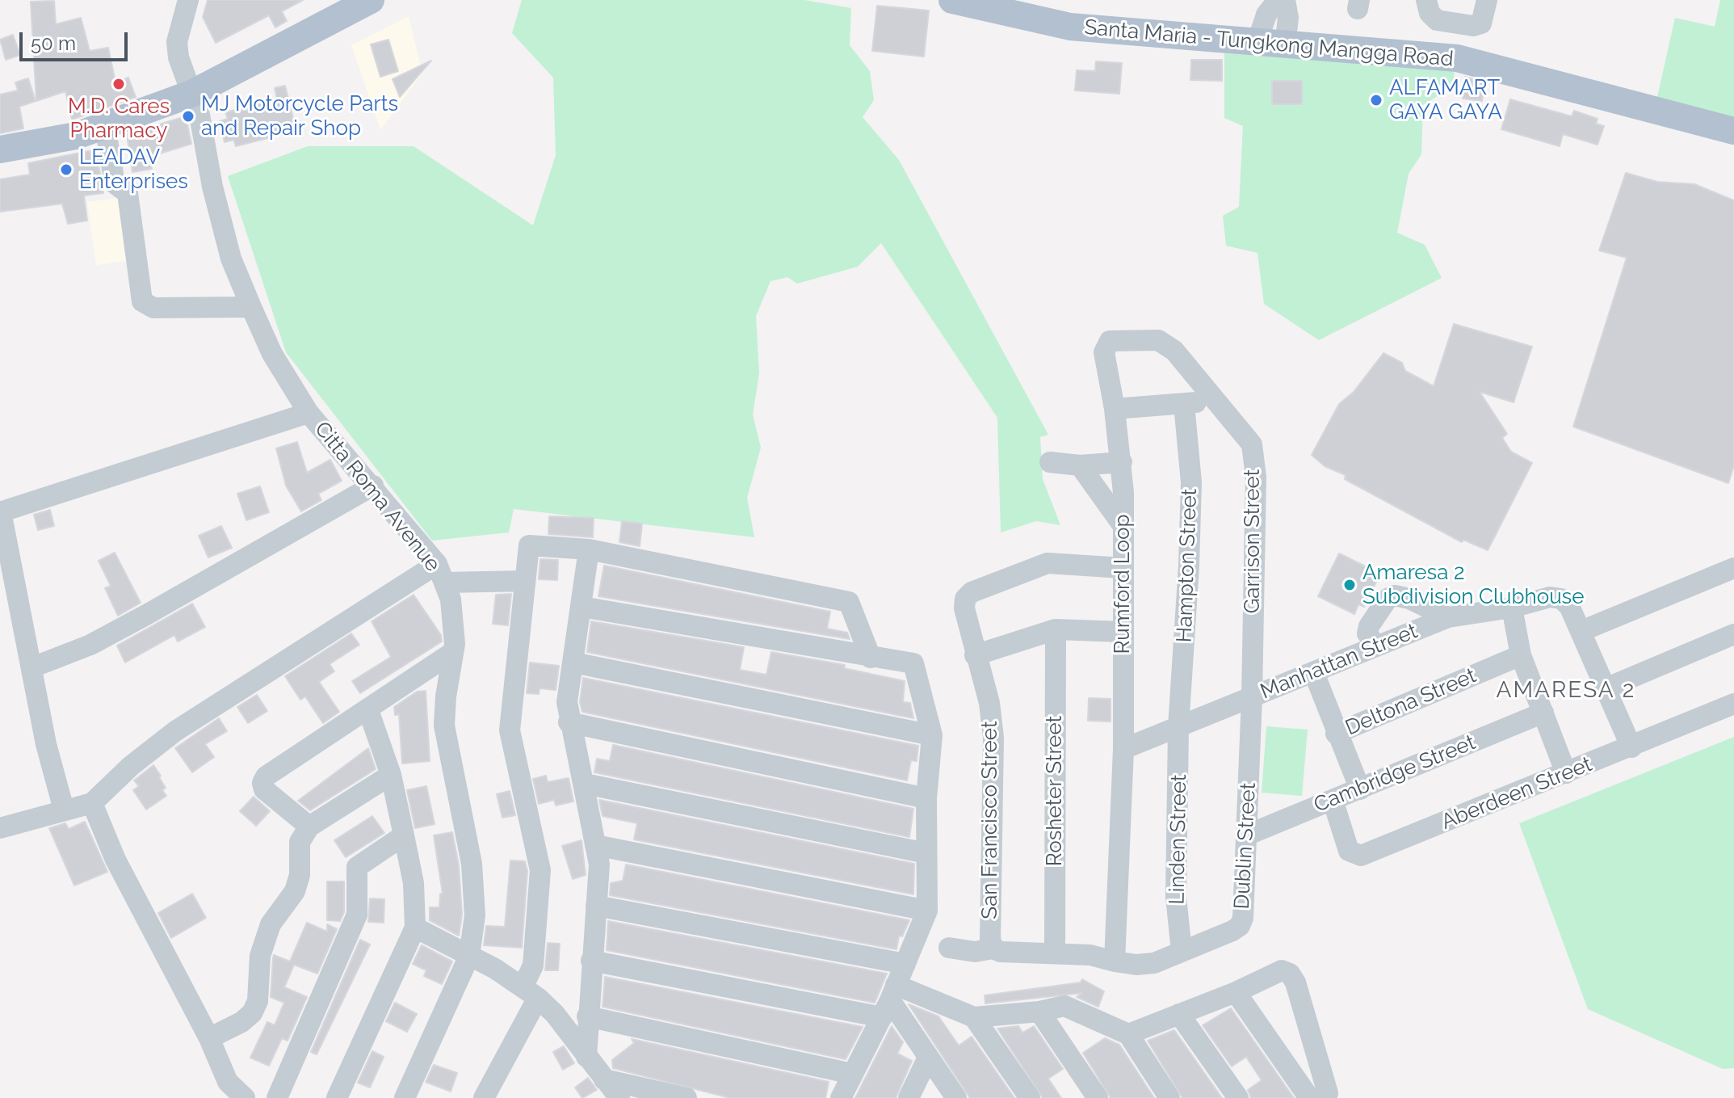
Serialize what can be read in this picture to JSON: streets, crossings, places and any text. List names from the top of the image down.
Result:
{
  "streets": {
    "main road": ["Santa Maria - Tungkong Mangga Road"],
    "street": [
      "Citta Roma Avenue",
      "Garrison Street",
      "Hampton Street",
      "Rumford Loop",
      "Manhattan Street",
      "Deltona Street",
      "Cambridge Street",
      "Rosheter Street",
      "Aberdeen Street",
      "San Francisco Street",
      "Linden Street",
      "Dublin Street"
    ]
  },
  "crossings": [
    ["Garrison Street", "Rumford Loop"],
    ["Garrison Street", "Manhattan Street"],
    ["Garrison Street", "Dublin Street"],
    ["Hampton Street", "Manhattan Street"],
    ["Hampton Street", "Linden Street"],
    ["Rumford Loop", "Manhattan Street"],
    ["Rumford Loop", "San Francisco Street"],
    ["Rumford Loop", "Dublin Street"],
    ["Manhattan Street", "Linden Street"],
    ["Manhattan Street", "Dublin Street"],
    ["Cambridge Street", "Aberdeen Street"],
    ["Cambridge Street", "Dublin Street"],
    ["Rosheter Street", "Dublin Street"],
    ["San Francisco Street", "Dublin Street"],
    ["Linden Street", "Dublin Street"]
  ],
  "districts": ["AMARESA 2"],
  "places": [
    "M.D. Cares Pharmacy",
    "ALFAMART GAYA GAYA",
    "MJ Motorcycle Parts and Repair Shop",
    "LEADAV Enterprises",
    "Amaresa 2 Subdivision Clubhouse"
  ],
  "scale_bar": "50 m"
}
